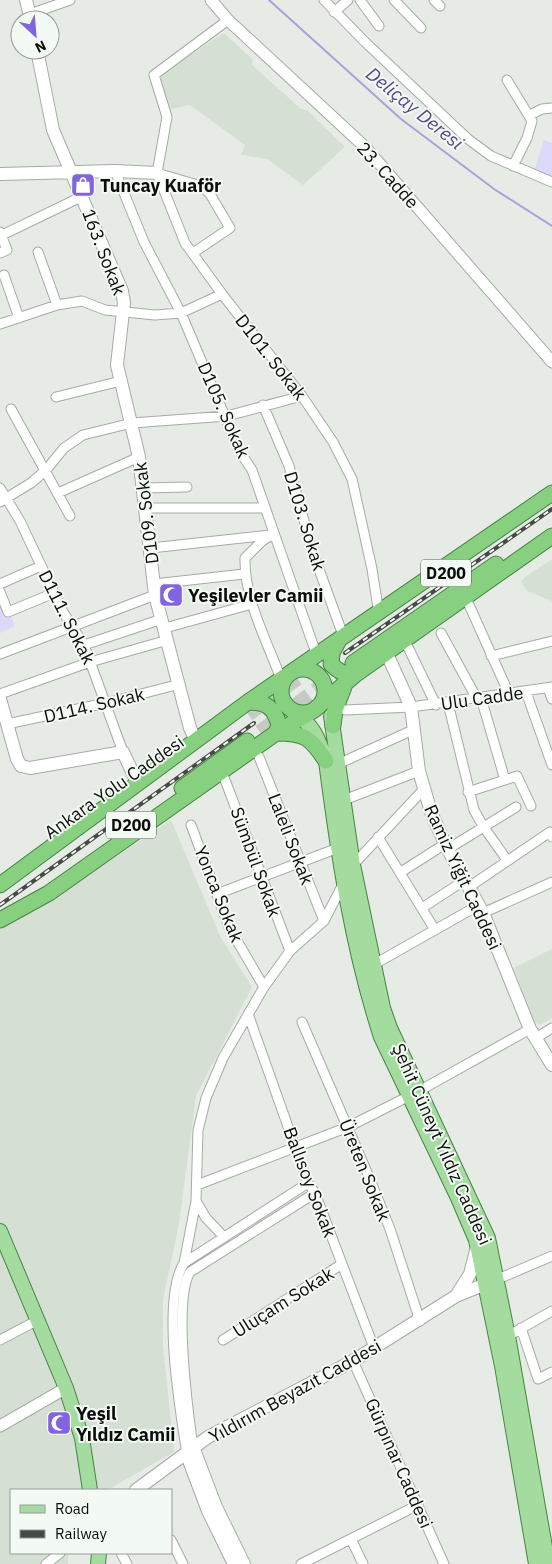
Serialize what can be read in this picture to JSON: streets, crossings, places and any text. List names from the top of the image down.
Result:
{
  "streets": {
    "highway": ["D200", "Ankara Yolu Caddesi"],
    "main road": [
      "163. Sokak",
      "D109. Sokak",
      "Ramiz Yiğit Caddesi",
      "Şehit Cüneyt Yıldız Caddesi",
      "Yıldırım Beyazıt Caddesi"
    ],
    "street": [
      "23. Cadde",
      "D101. Sokak",
      "D105. Sokak",
      "D103. Sokak",
      "D111. Sokak",
      "Ulu Cadde",
      "D114. Sokak",
      "Laleli Sokak",
      "Sümbül Sokak",
      "Yonca Sokak",
      "Üreten Sokak",
      "Ballısoy Sokak",
      "Uluçam Sokak",
      "Gürpınar Caddesi"
    ]
  },
  "crossings": [
    ["163. Sokak", "D109. Sokak"],
    ["D109. Sokak", "D114. Sokak"],
    ["D103. Sokak", "D200"],
    ["D111. Sokak", "D114. Sokak"],
    ["Ulu Cadde", "Ramiz Yiğit Caddesi"],
    ["Şehit Cüneyt Yıldız Caddesi", "Yıldırım Beyazıt Caddesi"],
    ["Üreten Sokak", "Yıldırım Beyazıt Caddesi"],
    ["Ballısoy Sokak", "Uluçam Sokak"],
    ["Ballısoy Sokak", "Yıldırım Beyazıt Caddesi"],
    ["Yıldırım Beyazıt Caddesi", "Gürpınar Caddesi"]
  ],
  "water": ["Deliçay Deresi"],
  "places": {
    "shop": ["Tuncay Kuaför"],
    "mosque": ["Yeşilevler Camii", "Yeşil Yıldız Camii"]
  },
  "legend": ["Road", "Railway"],
  "north": "bottom right"
}
